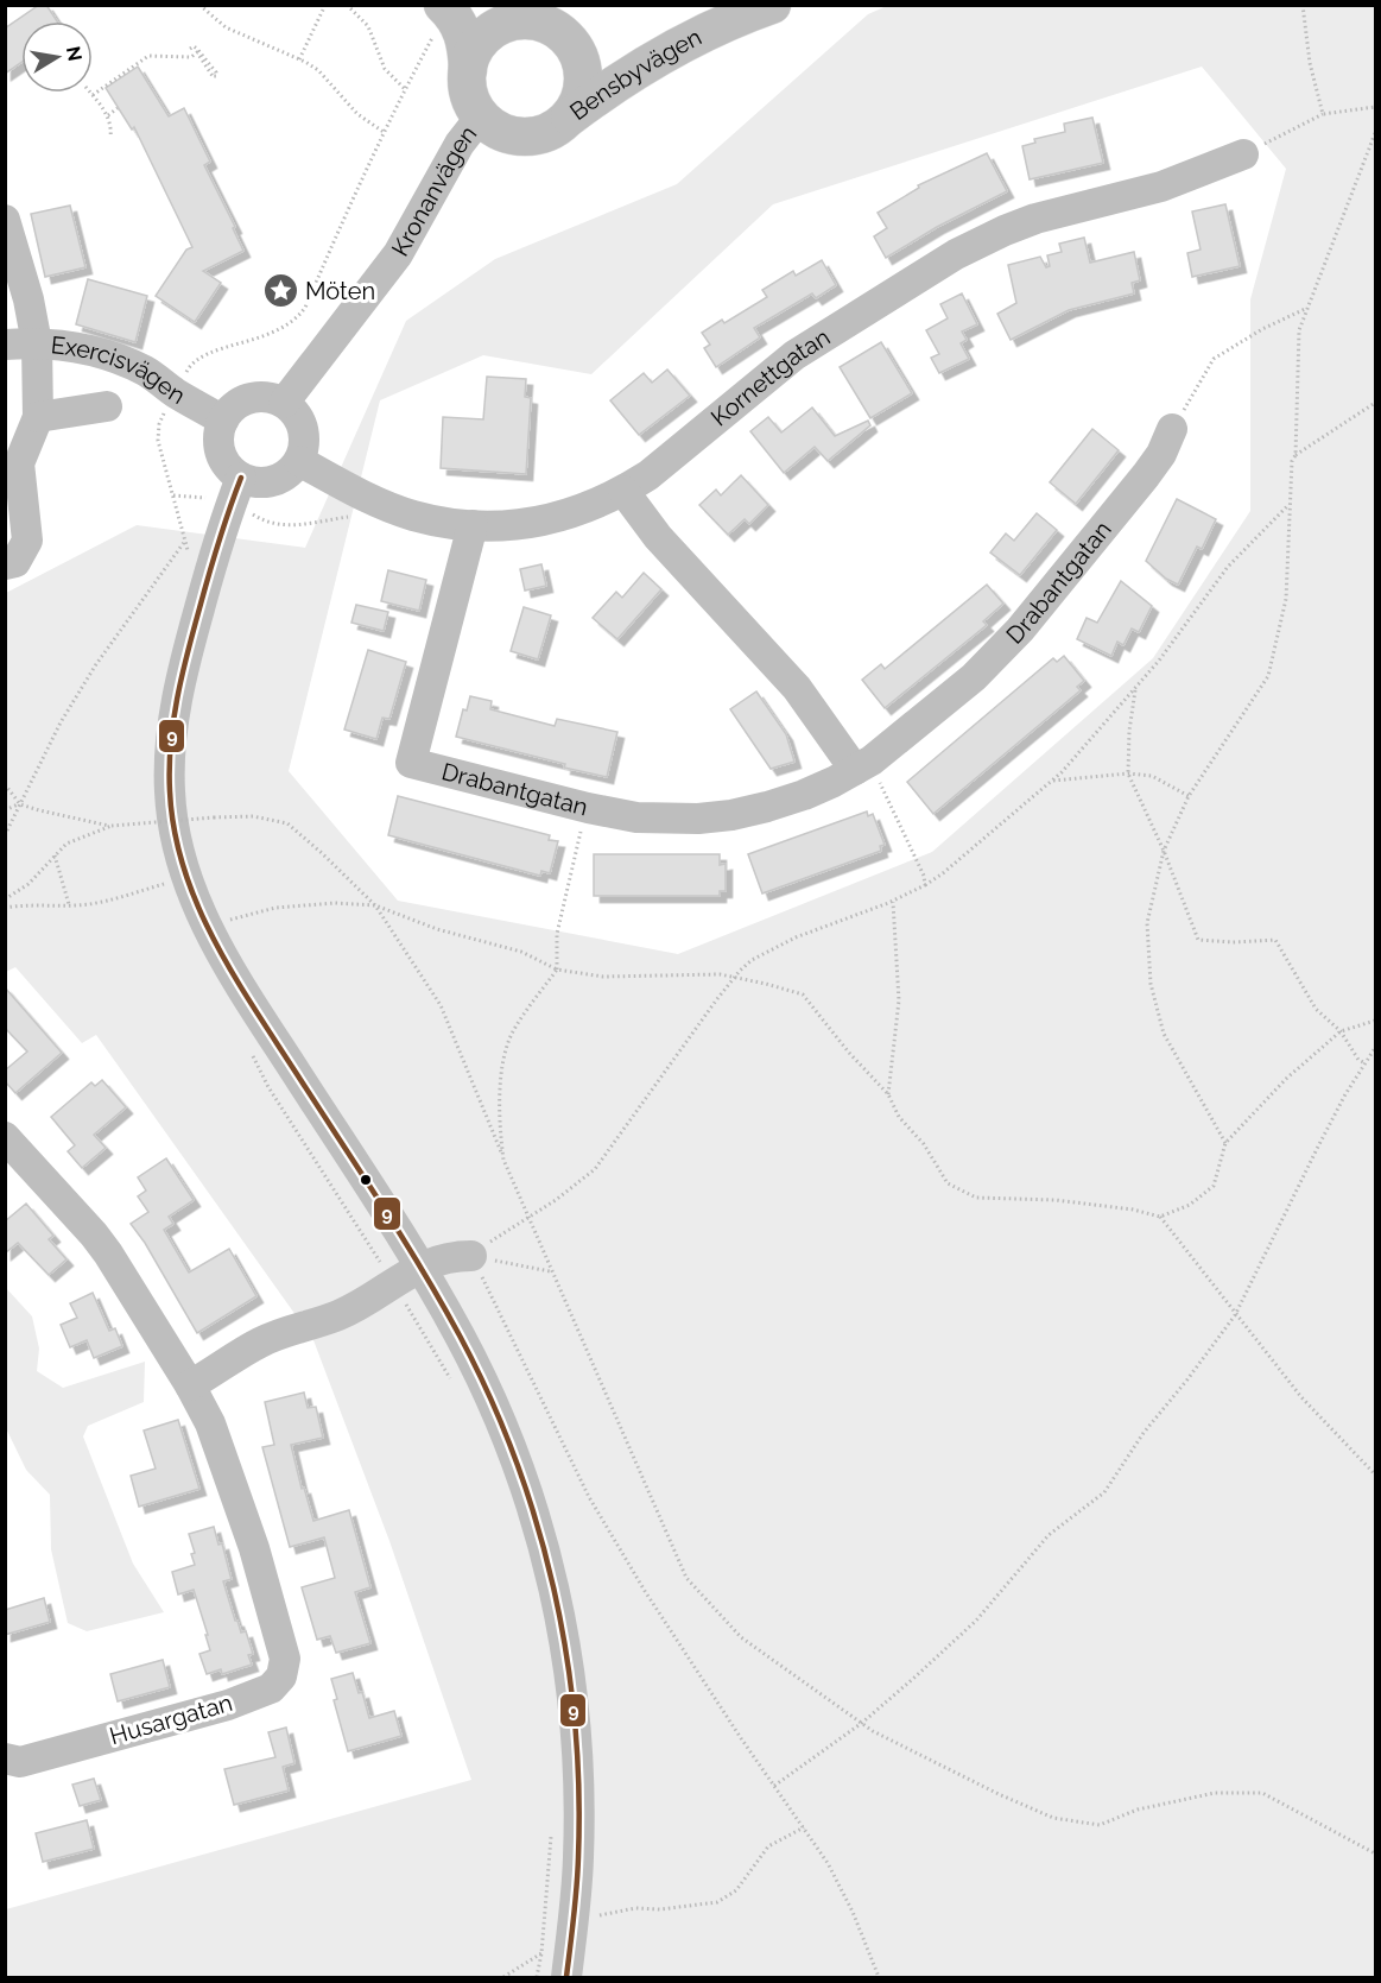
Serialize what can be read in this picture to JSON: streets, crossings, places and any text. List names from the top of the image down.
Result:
{
  "streets": {
    "main road": ["Bensbyvägen"],
    "street": [
      "Kronanvägen",
      "Exercisvägen",
      "Kornettgatan",
      "Drabantgatan",
      "Husargatan"
    ]
  },
  "crossings": [
    ["Bensbyvägen", "Kronanvägen"],
    ["Kronanvägen", "Exercisvägen"],
    ["Kronanvägen", "Kornettgatan"],
    ["Exercisvägen", "Kornettgatan"],
    ["Kornettgatan", "Drabantgatan"]
  ],
  "places": {
    "place": ["Möten"]
  },
  "lines": ["transit line 9"],
  "north": "right"
}
